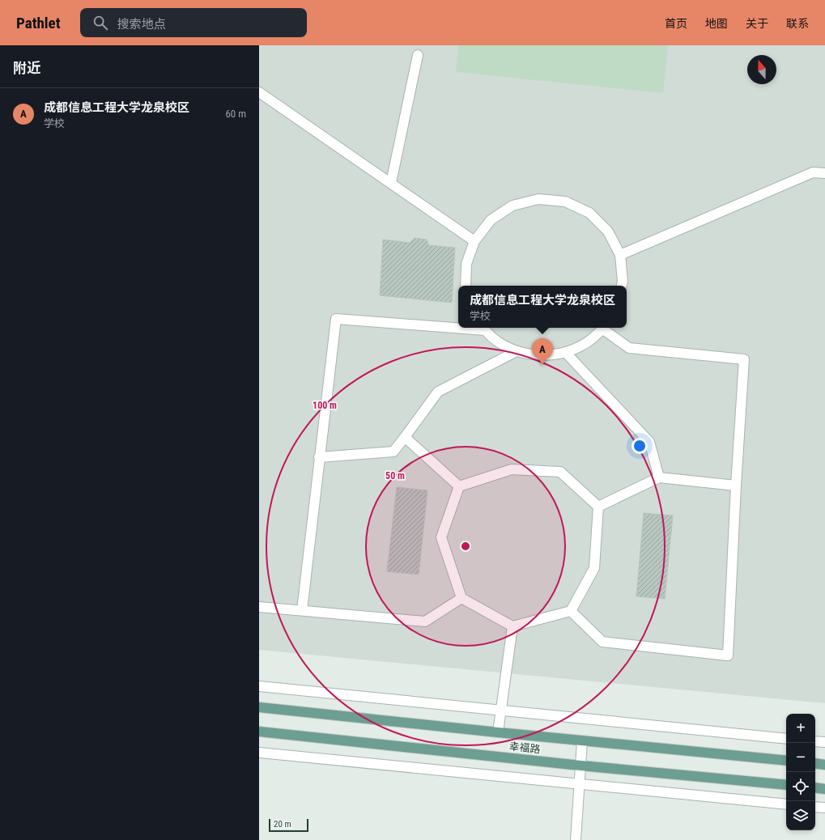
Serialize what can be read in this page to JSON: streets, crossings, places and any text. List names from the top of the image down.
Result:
{
  "streets": {
    "main road": ["幸福路"]
  },
  "scale_bar": "20 m",
  "north": "top",
  "page": {
    "header": "Pathlet",
    "search": "搜索地点",
    "nav": [
      "首页",
      "地图",
      "关于",
      "联系"
    ],
    "heading": "附近",
    "list": [
      {
        "mark": "A",
        "name": "成都信息工程大学龙泉校区",
        "note": "学校",
        "value": "60 m"
      }
    ],
    "popup": ["成都信息工程大学龙泉校区", "学校"],
    "pins": "A",
    "map_buttons": ["+", "−"],
    "scale": "20 m"
  },
  "rings": ["100 m", "50 m"]
}
